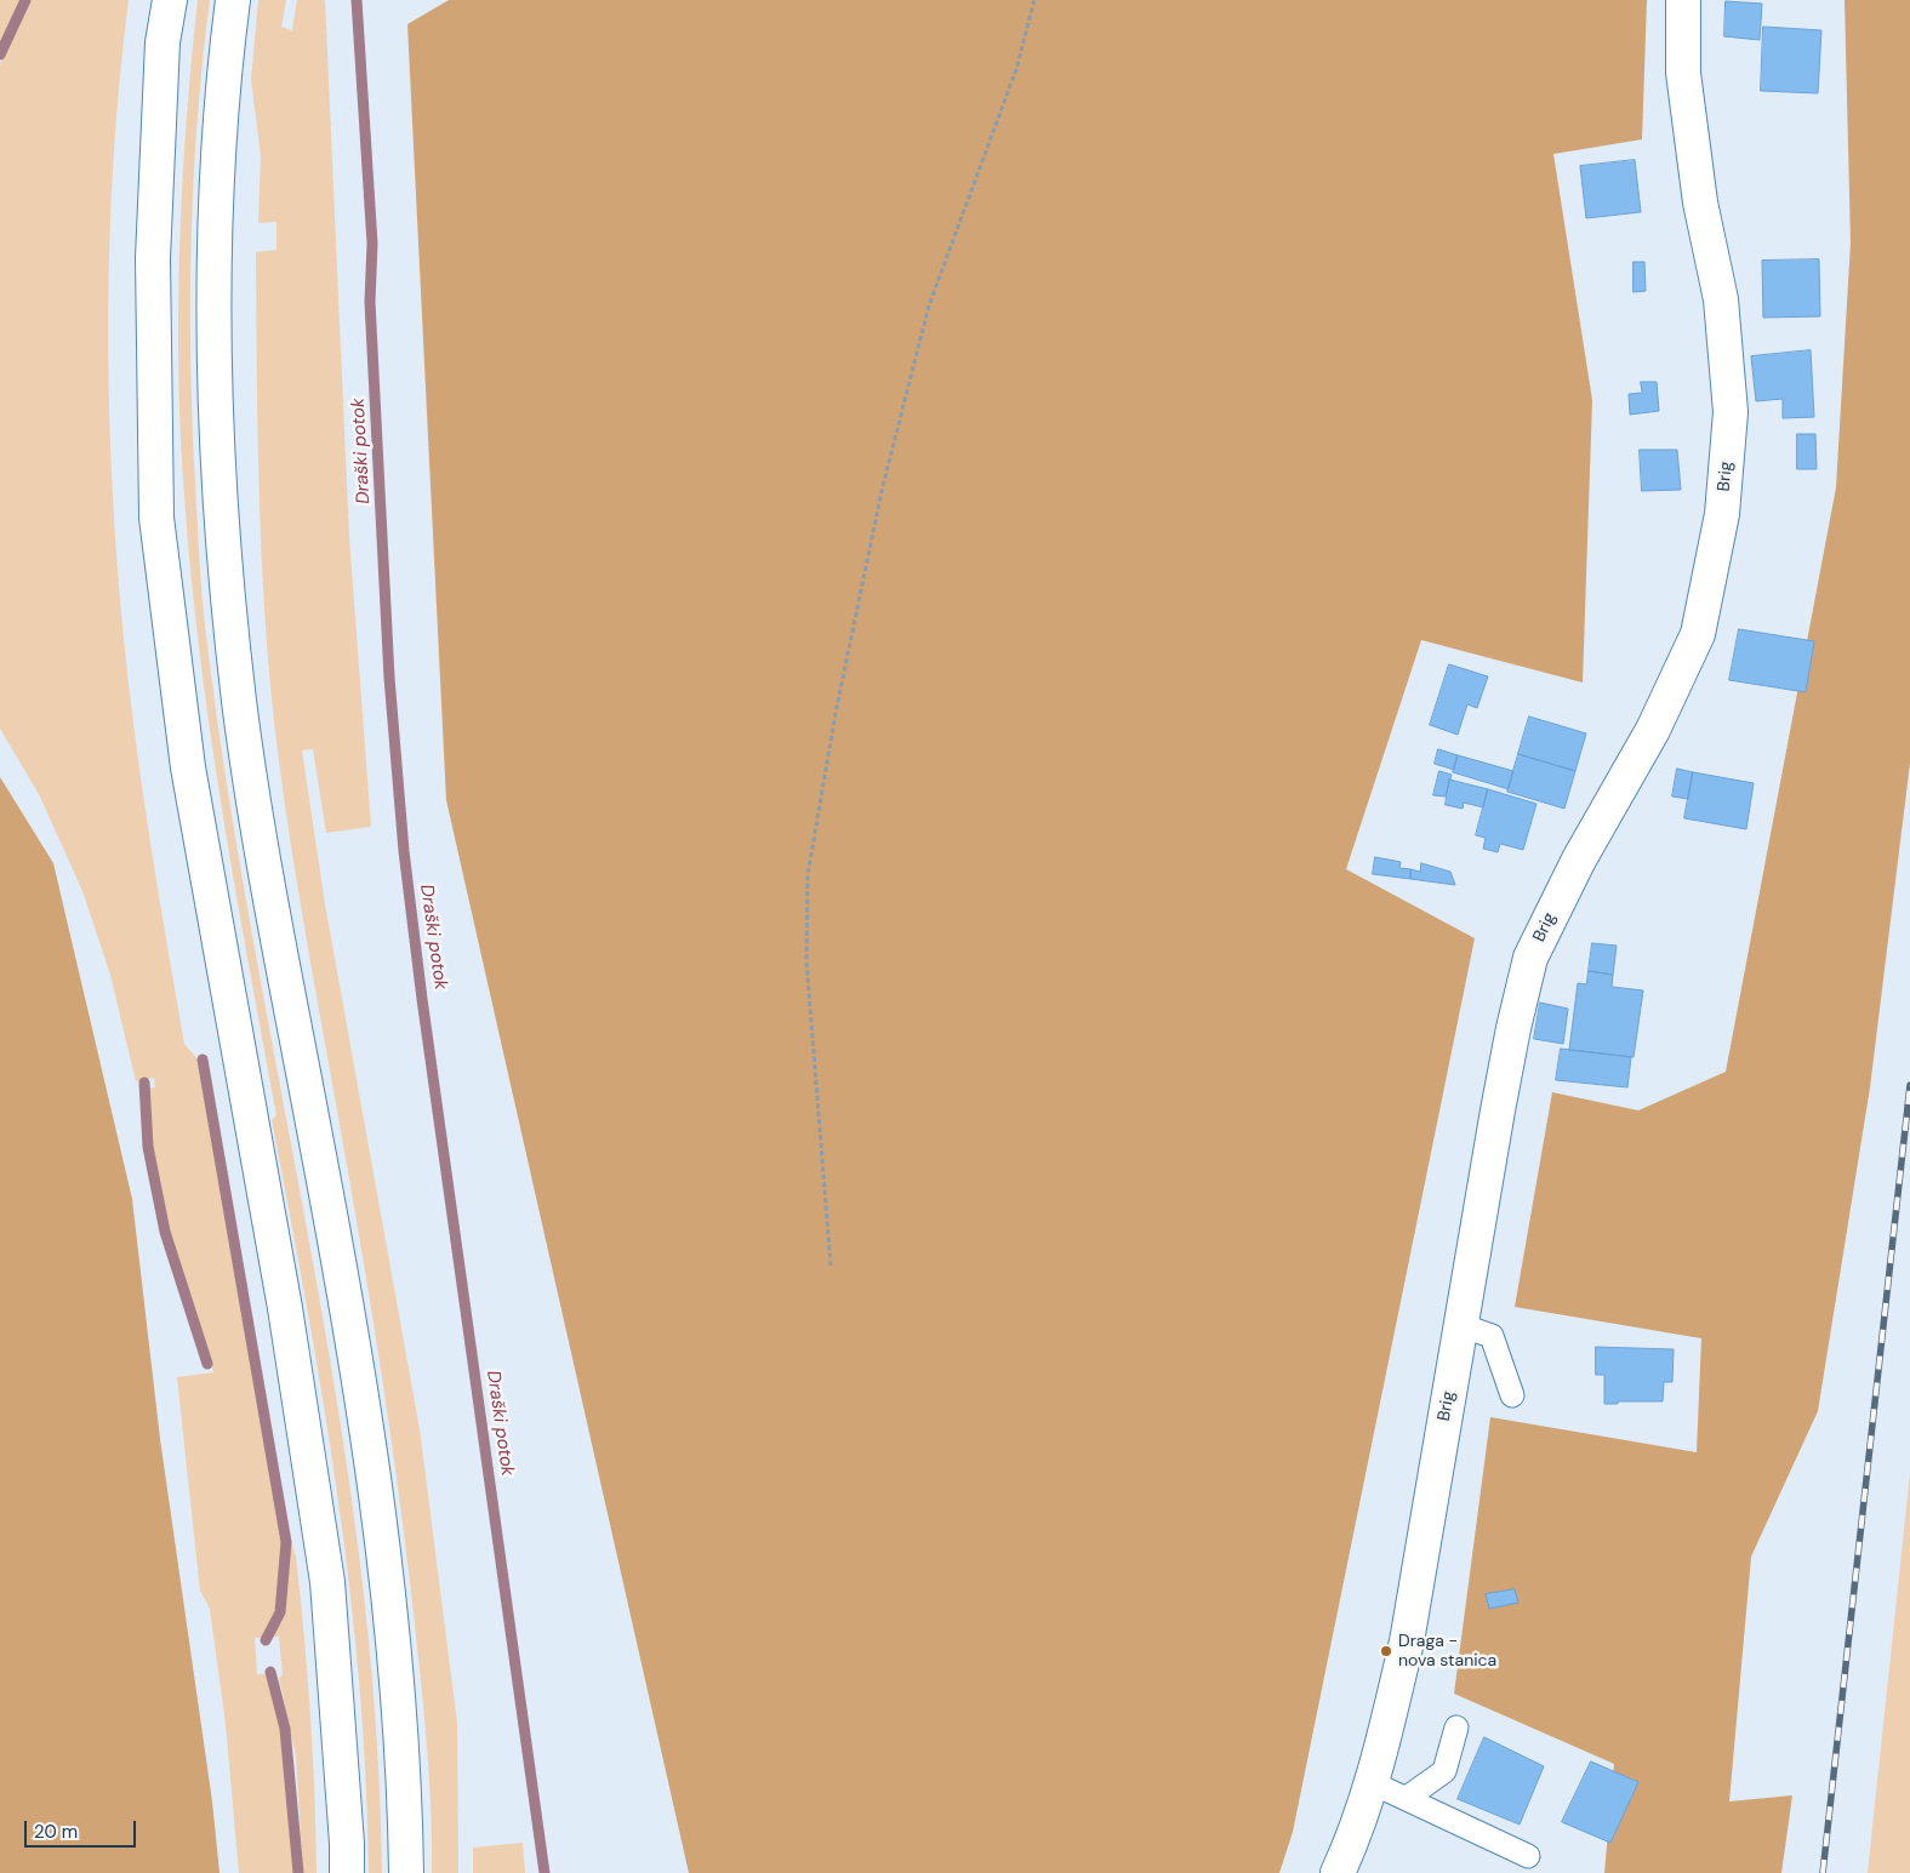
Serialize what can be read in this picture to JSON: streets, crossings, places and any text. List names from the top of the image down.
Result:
{
  "streets": {
    "main road": ["Brig"]
  },
  "water": ["Draški potok"],
  "places": ["Draga - nova stanica"],
  "scale_bar": "20 m"
}
